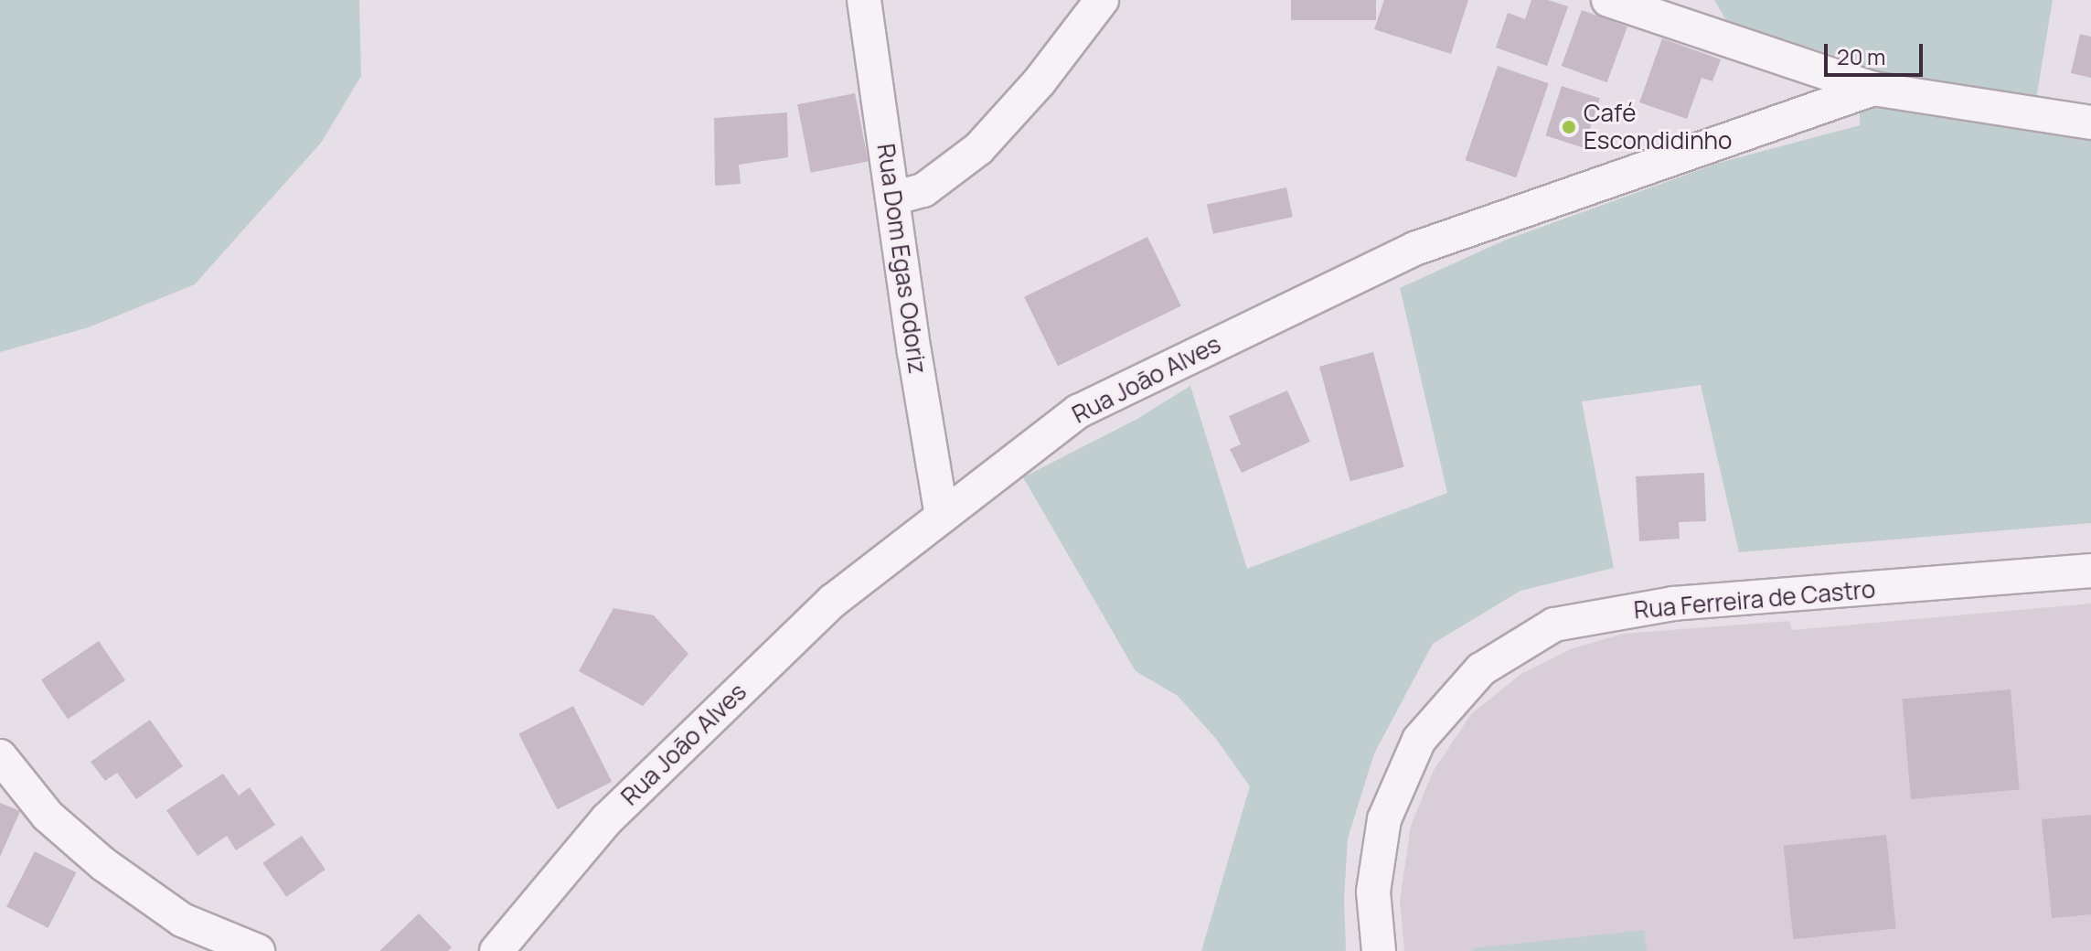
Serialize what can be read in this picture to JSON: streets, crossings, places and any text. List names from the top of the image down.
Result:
{
  "streets": {
    "street": ["Rua Dom Egas Odoriz", "Rua João Alves", "Rua Ferreira de Castro"]
  },
  "crossings": [
    ["Rua Dom Egas Odoriz", "Rua João Alves"]
  ],
  "places": ["Café Escondidinho"],
  "scale_bar": "20 m"
}
